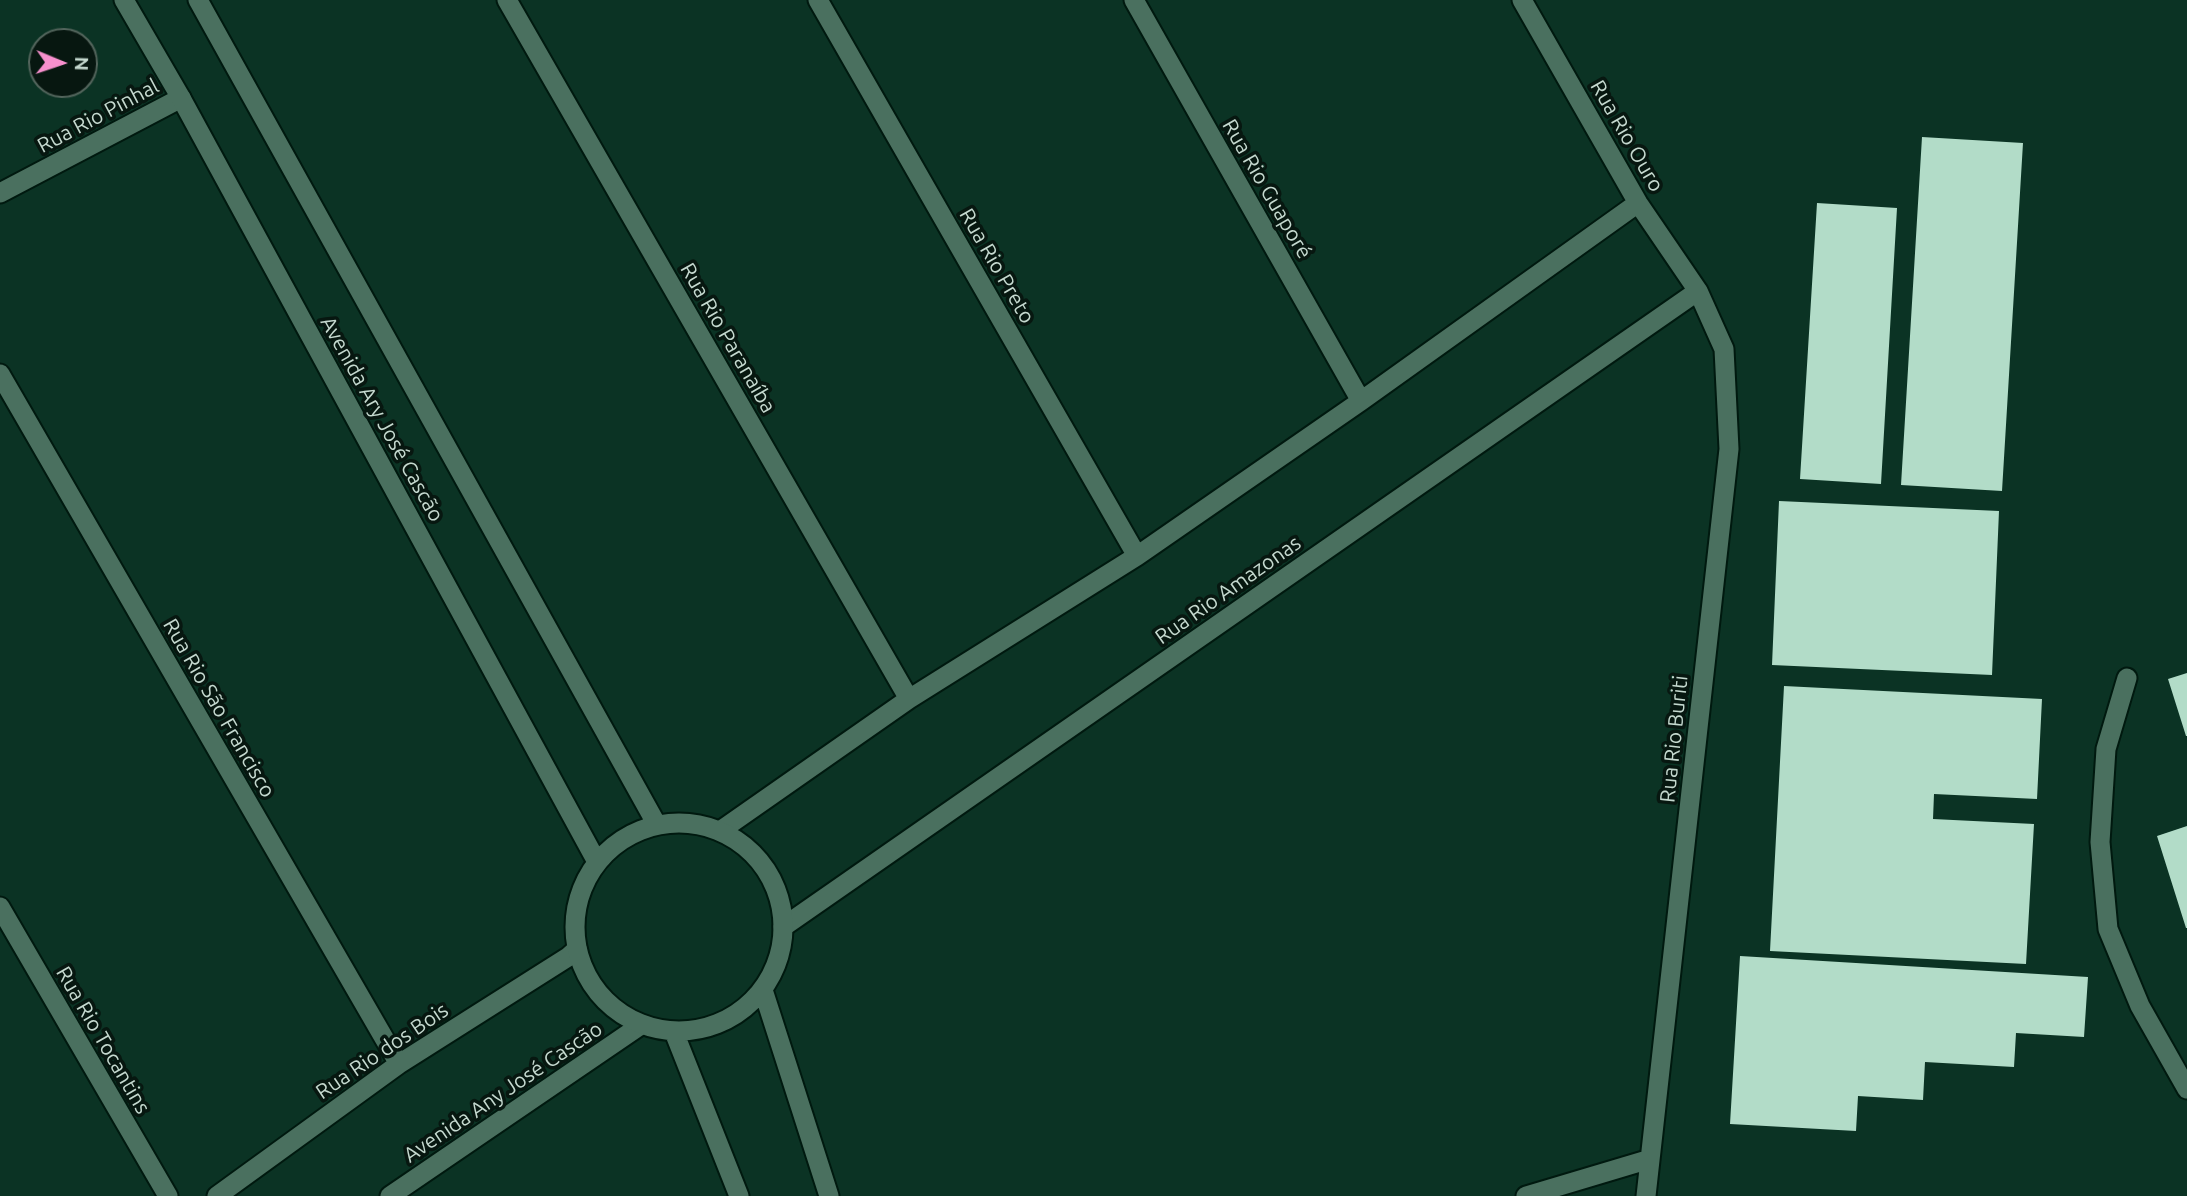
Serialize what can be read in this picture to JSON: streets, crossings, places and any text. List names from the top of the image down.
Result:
{
  "streets": {
    "street": [
      "Rua Rio Pinhal",
      "Rua Rio Ouro",
      "Rua Rio Guaporé",
      "Rua Rio Preto",
      "Rua Rio Paranaíba",
      "Avenida Ary José Cascão",
      "Rua Rio Amazonas",
      "Rua Rio São Francisco",
      "Rua Rio Buriti",
      "Rua Rio Tocantins",
      "Rua Rio dos Bois",
      "Avenida Any José Cascão"
    ]
  },
  "crossings": [
    ["Rua Rio Pinhal", "Avenida Ary José Cascão"],
    ["Rua Rio Ouro", "Rua Rio Amazonas"],
    ["Rua Rio Ouro", "Rua Rio Buriti"],
    ["Avenida Ary José Cascão", "Rua Rio Amazonas"],
    ["Avenida Ary José Cascão", "Rua Rio dos Bois"],
    ["Avenida Ary José Cascão", "Avenida Any José Cascão"],
    ["Rua Rio Amazonas", "Rua Rio Buriti"],
    ["Rua Rio Amazonas", "Rua Rio dos Bois"],
    ["Rua Rio Amazonas", "Avenida Any José Cascão"],
    ["Rua Rio São Francisco", "Rua Rio dos Bois"],
    ["Rua Rio dos Bois", "Avenida Any José Cascão"]
  ],
  "north": "right"
}
